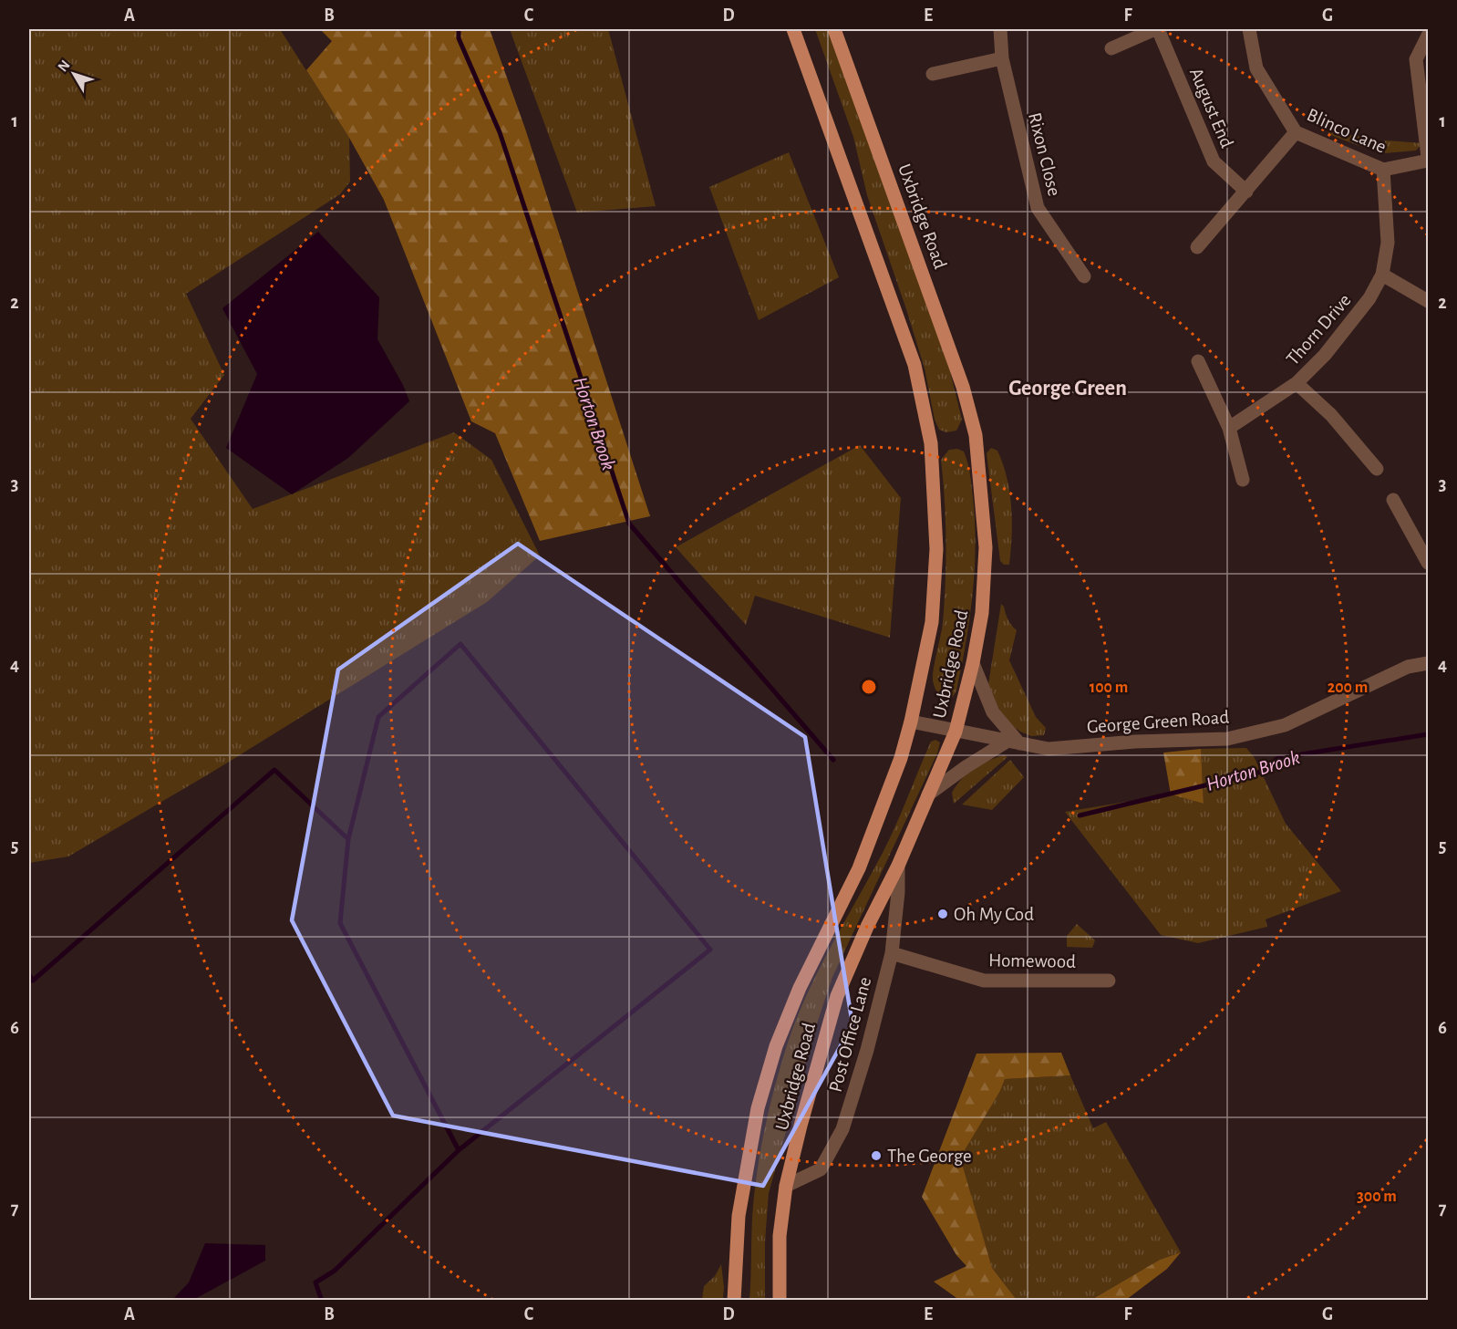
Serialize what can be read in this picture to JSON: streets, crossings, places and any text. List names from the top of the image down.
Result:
{
  "streets": {
    "main road": ["Uxbridge Road"],
    "street": [
      "August End",
      "Blinco Lane",
      "Rixon Close",
      "Thorn Drive",
      "George Green Road",
      "Homewood",
      "Post Office Lane"
    ]
  },
  "crossings": [
    ["Blinco Lane", "Thorn Drive"],
    ["Uxbridge Road", "George Green Road"],
    ["Uxbridge Road", "Post Office Lane"],
    ["Homewood", "Post Office Lane"]
  ],
  "districts": ["George Green"],
  "water": ["Horton Brook"],
  "places": ["Oh My Cod", "The George"],
  "north": "top left",
  "grid": {
    "columns": [
      "A",
      "B",
      "C",
      "D",
      "E",
      "F",
      "G"
    ],
    "rows": [
      "1",
      "2",
      "3",
      "4",
      "5",
      "6",
      "7"
    ]
  },
  "rings": ["100 m", "200 m", "300 m"]
}
